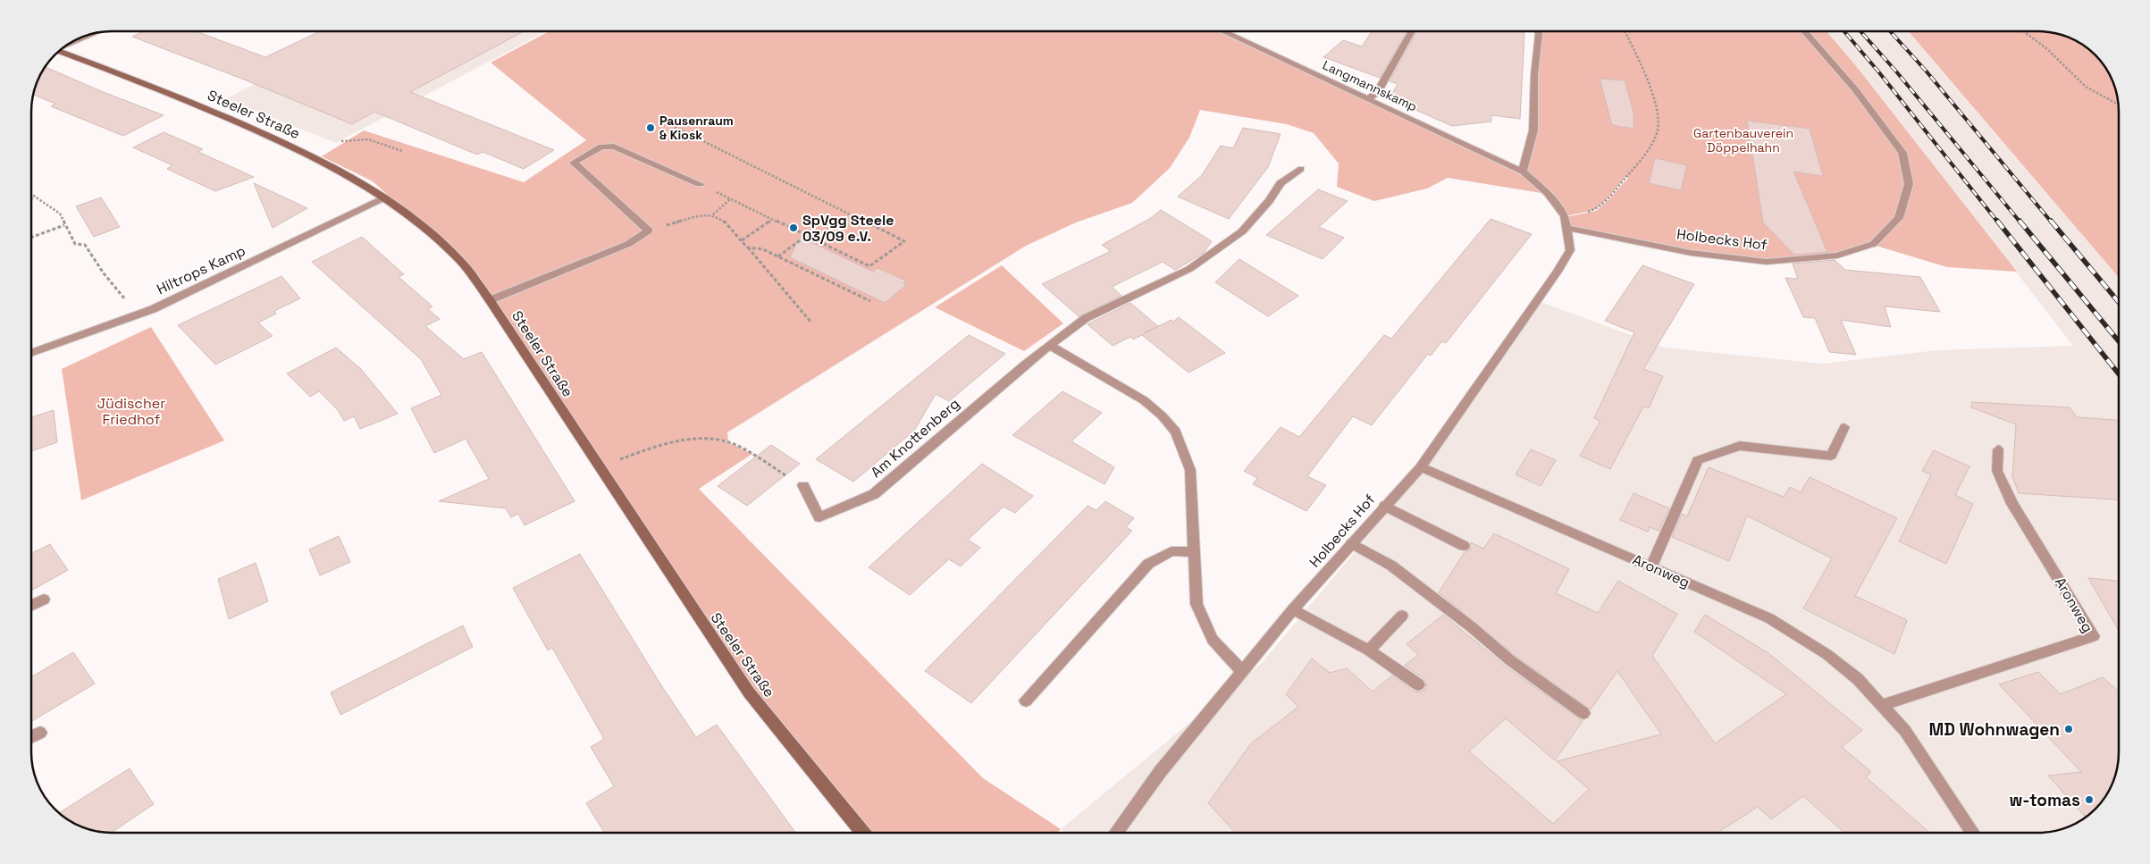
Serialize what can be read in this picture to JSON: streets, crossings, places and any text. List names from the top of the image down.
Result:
{
  "streets": {
    "main road": ["Steeler Straße"],
    "street": [
      "Langmannskamp",
      "Holbecks Hof",
      "Hiltrops Kamp",
      "Am Knottenberg",
      "Aronweg"
    ]
  },
  "crossings": [
    ["Langmannskamp", "Holbecks Hof"],
    ["Steeler Straße", "Hiltrops Kamp"],
    ["Holbecks Hof", "Aronweg"]
  ],
  "parks": ["Gartenbauverein Döppelhahn", "Jüdischer Friedhof"],
  "places": [
    "Pausenraum & Kiosk",
    "SpVgg Steele 03/09 e.V.",
    "MD Wohnwagen",
    "w-tomas"
  ]
}
